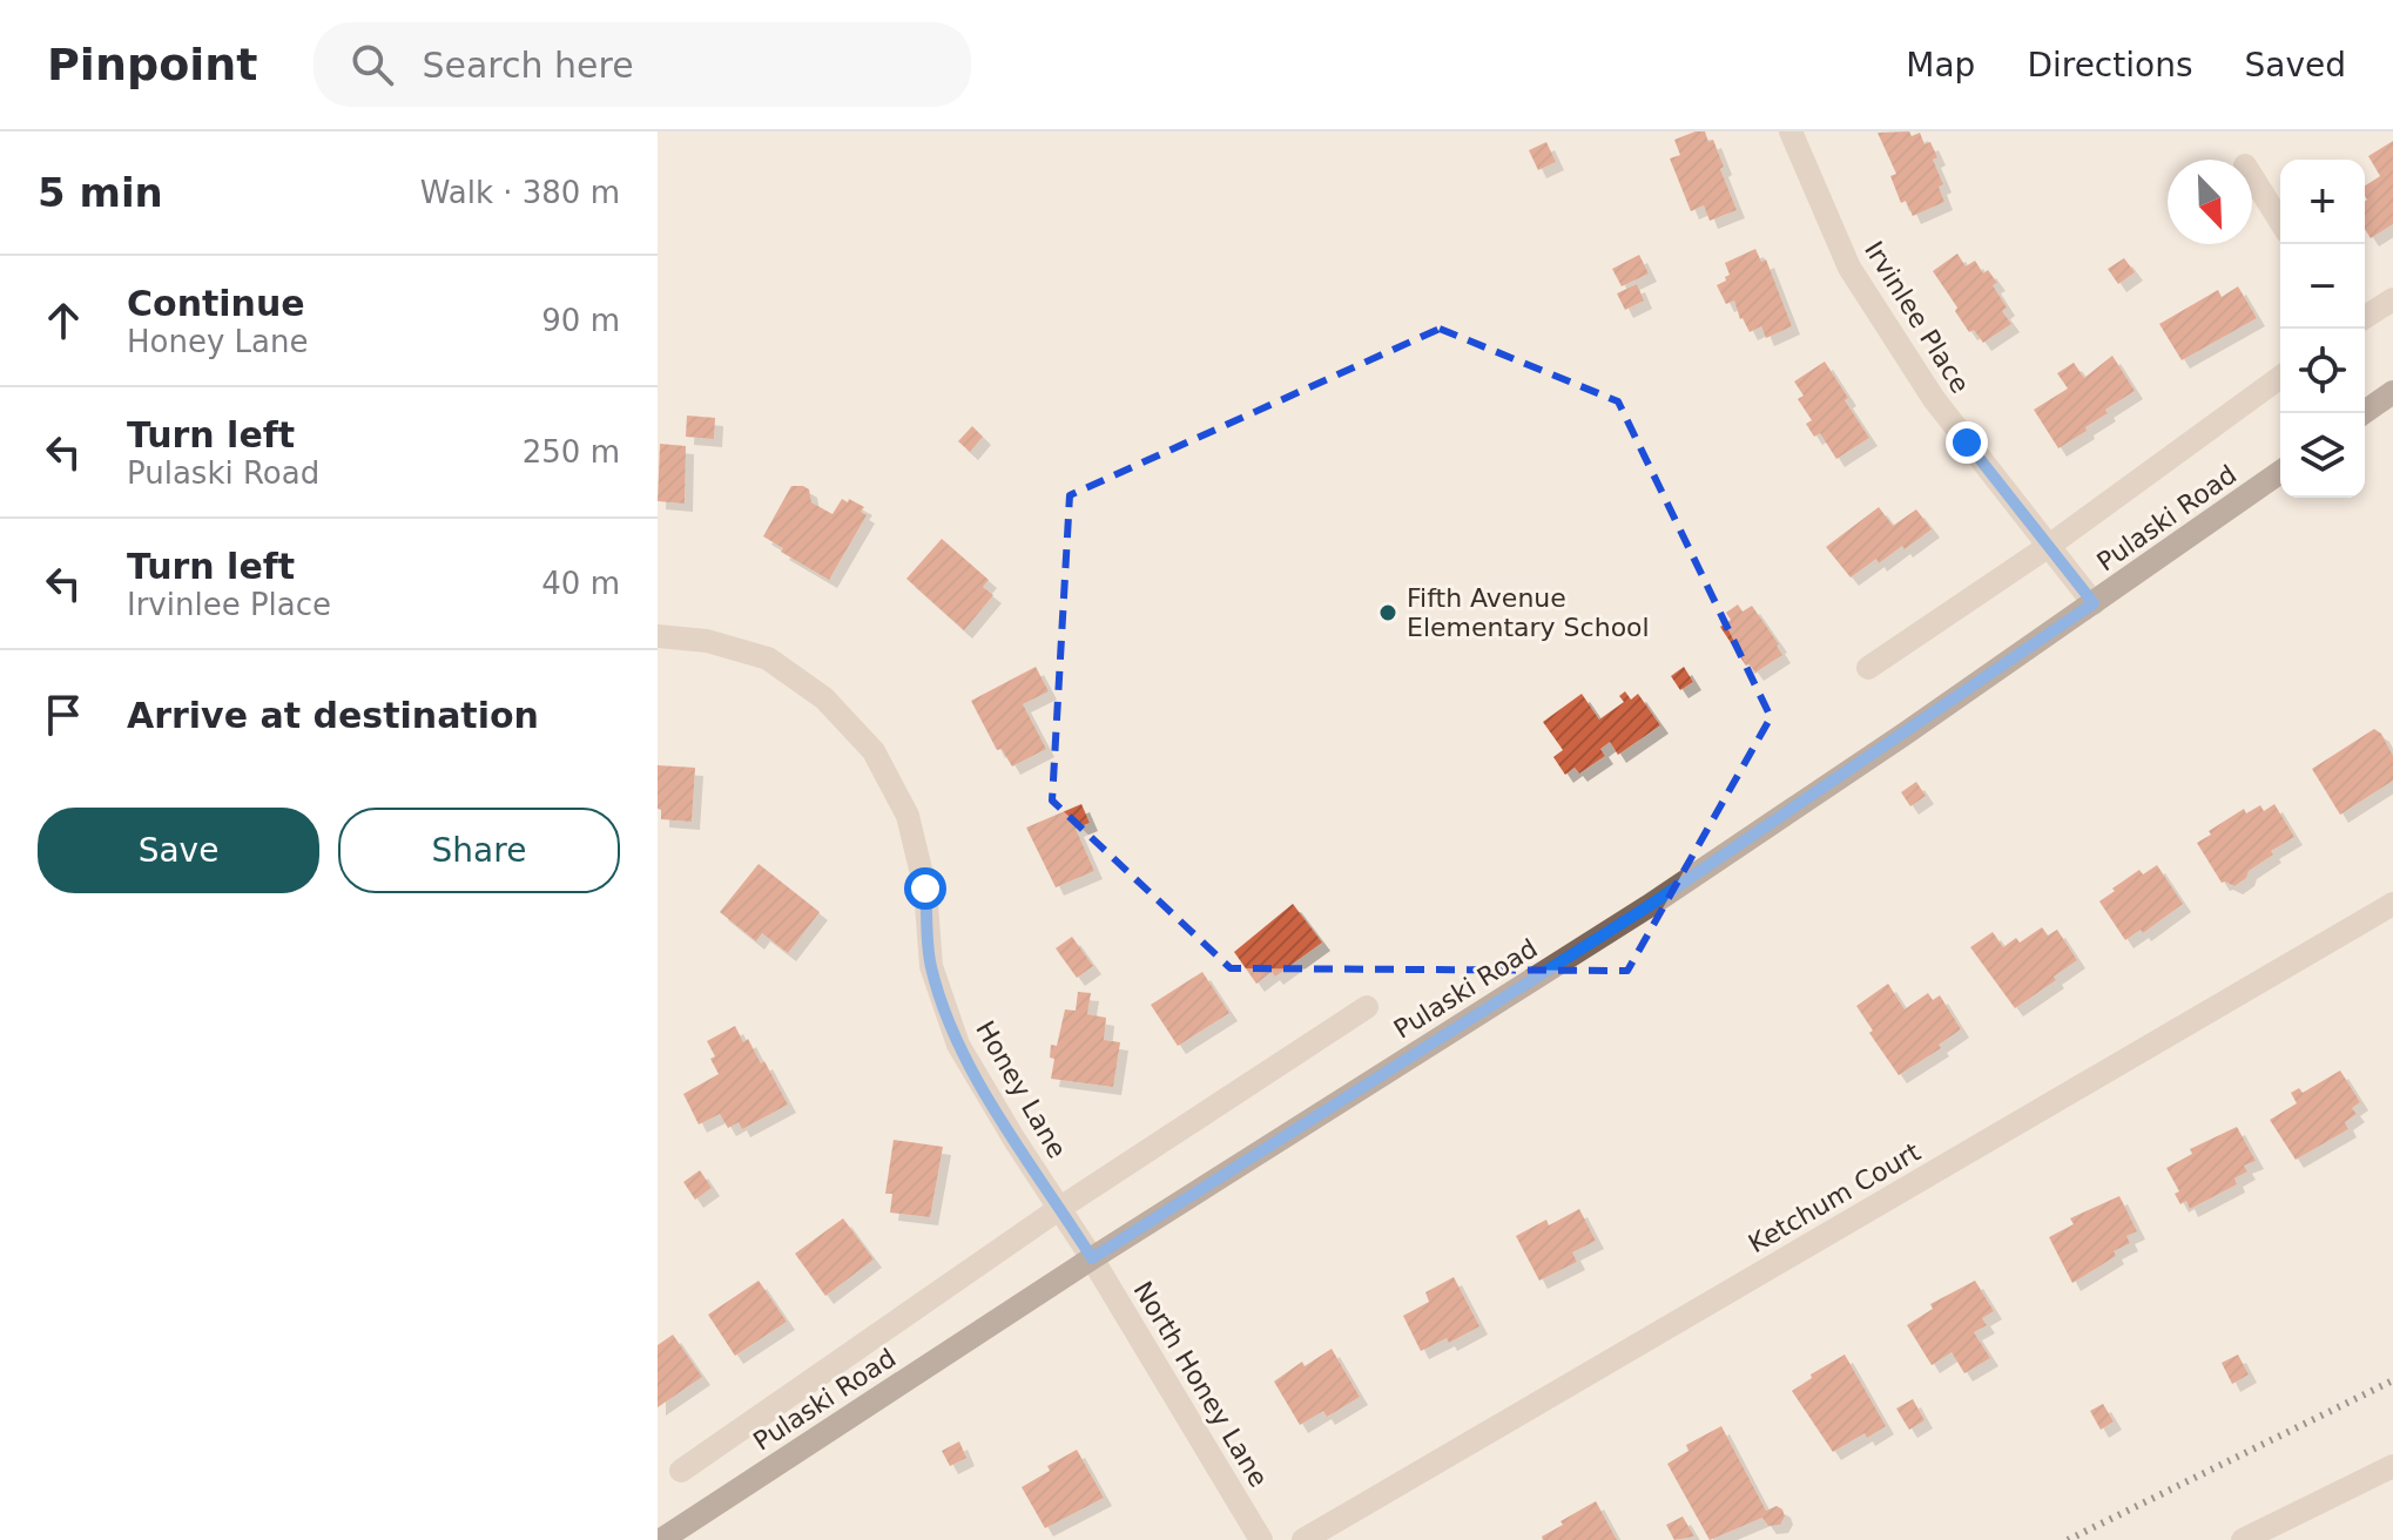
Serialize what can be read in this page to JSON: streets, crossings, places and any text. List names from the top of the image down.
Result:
{
  "streets": {
    "main road": ["Pulaski Road"],
    "street": [
      "Irvinlee Place",
      "Honey Lane",
      "Ketchum Court",
      "North Honey Lane"
    ]
  },
  "crossings": [
    ["Irvinlee Place", "Pulaski Road"],
    ["Pulaski Road", "Honey Lane"],
    ["Pulaski Road", "North Honey Lane"],
    ["Honey Lane", "North Honey Lane"]
  ],
  "places": ["Fifth Avenue Elementary School"],
  "north": "bottom right",
  "page": {
    "header": "Pinpoint",
    "search": "Search here",
    "nav": ["Map", "Directions", "Saved"],
    "heading": ["5 min", "Walk · 380 m"],
    "map_buttons": ["+", "−"],
    "list": [
      ["Continue", "Honey Lane", "90 m"],
      ["Turn left", "Pulaski Road", "250 m"],
      ["Turn left", "Irvinlee Place", "40 m"],
      "Arrive at destination"
    ],
    "buttons": ["Save", "Share"]
  }
}
